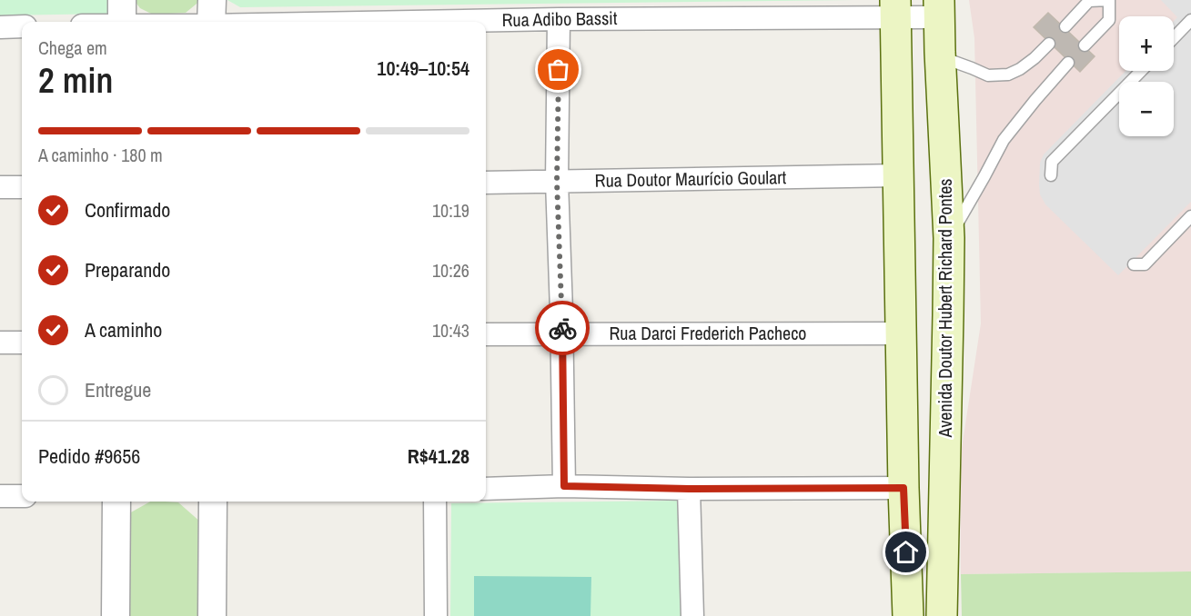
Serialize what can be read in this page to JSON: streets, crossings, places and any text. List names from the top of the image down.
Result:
{
  "streets": {
    "main road": ["Avenida Doutor Hubert Richard Pontes"],
    "street": ["Rua Adibo Bassit", "Rua Doutor Maurício Goulart", "Rua Darci Frederich Pacheco"]
  },
  "crossings": [
    ["Rua Adibo Bassit", "Avenida Doutor Hubert Richard Pontes"]
  ],
  "page": {
    "map_buttons": ["+", "−"],
    "heading": ["2 min", "Chega em", "10:49–10:54"],
    "panel": ["Pedido #9656", "R$41.28"],
    "bar": "A caminho · 180 m",
    "list": [
      ["Confirmado", "10:19"],
      ["Preparando", "10:26"],
      ["A caminho", "10:43"],
      "Entregue"
    ]
  }
}
